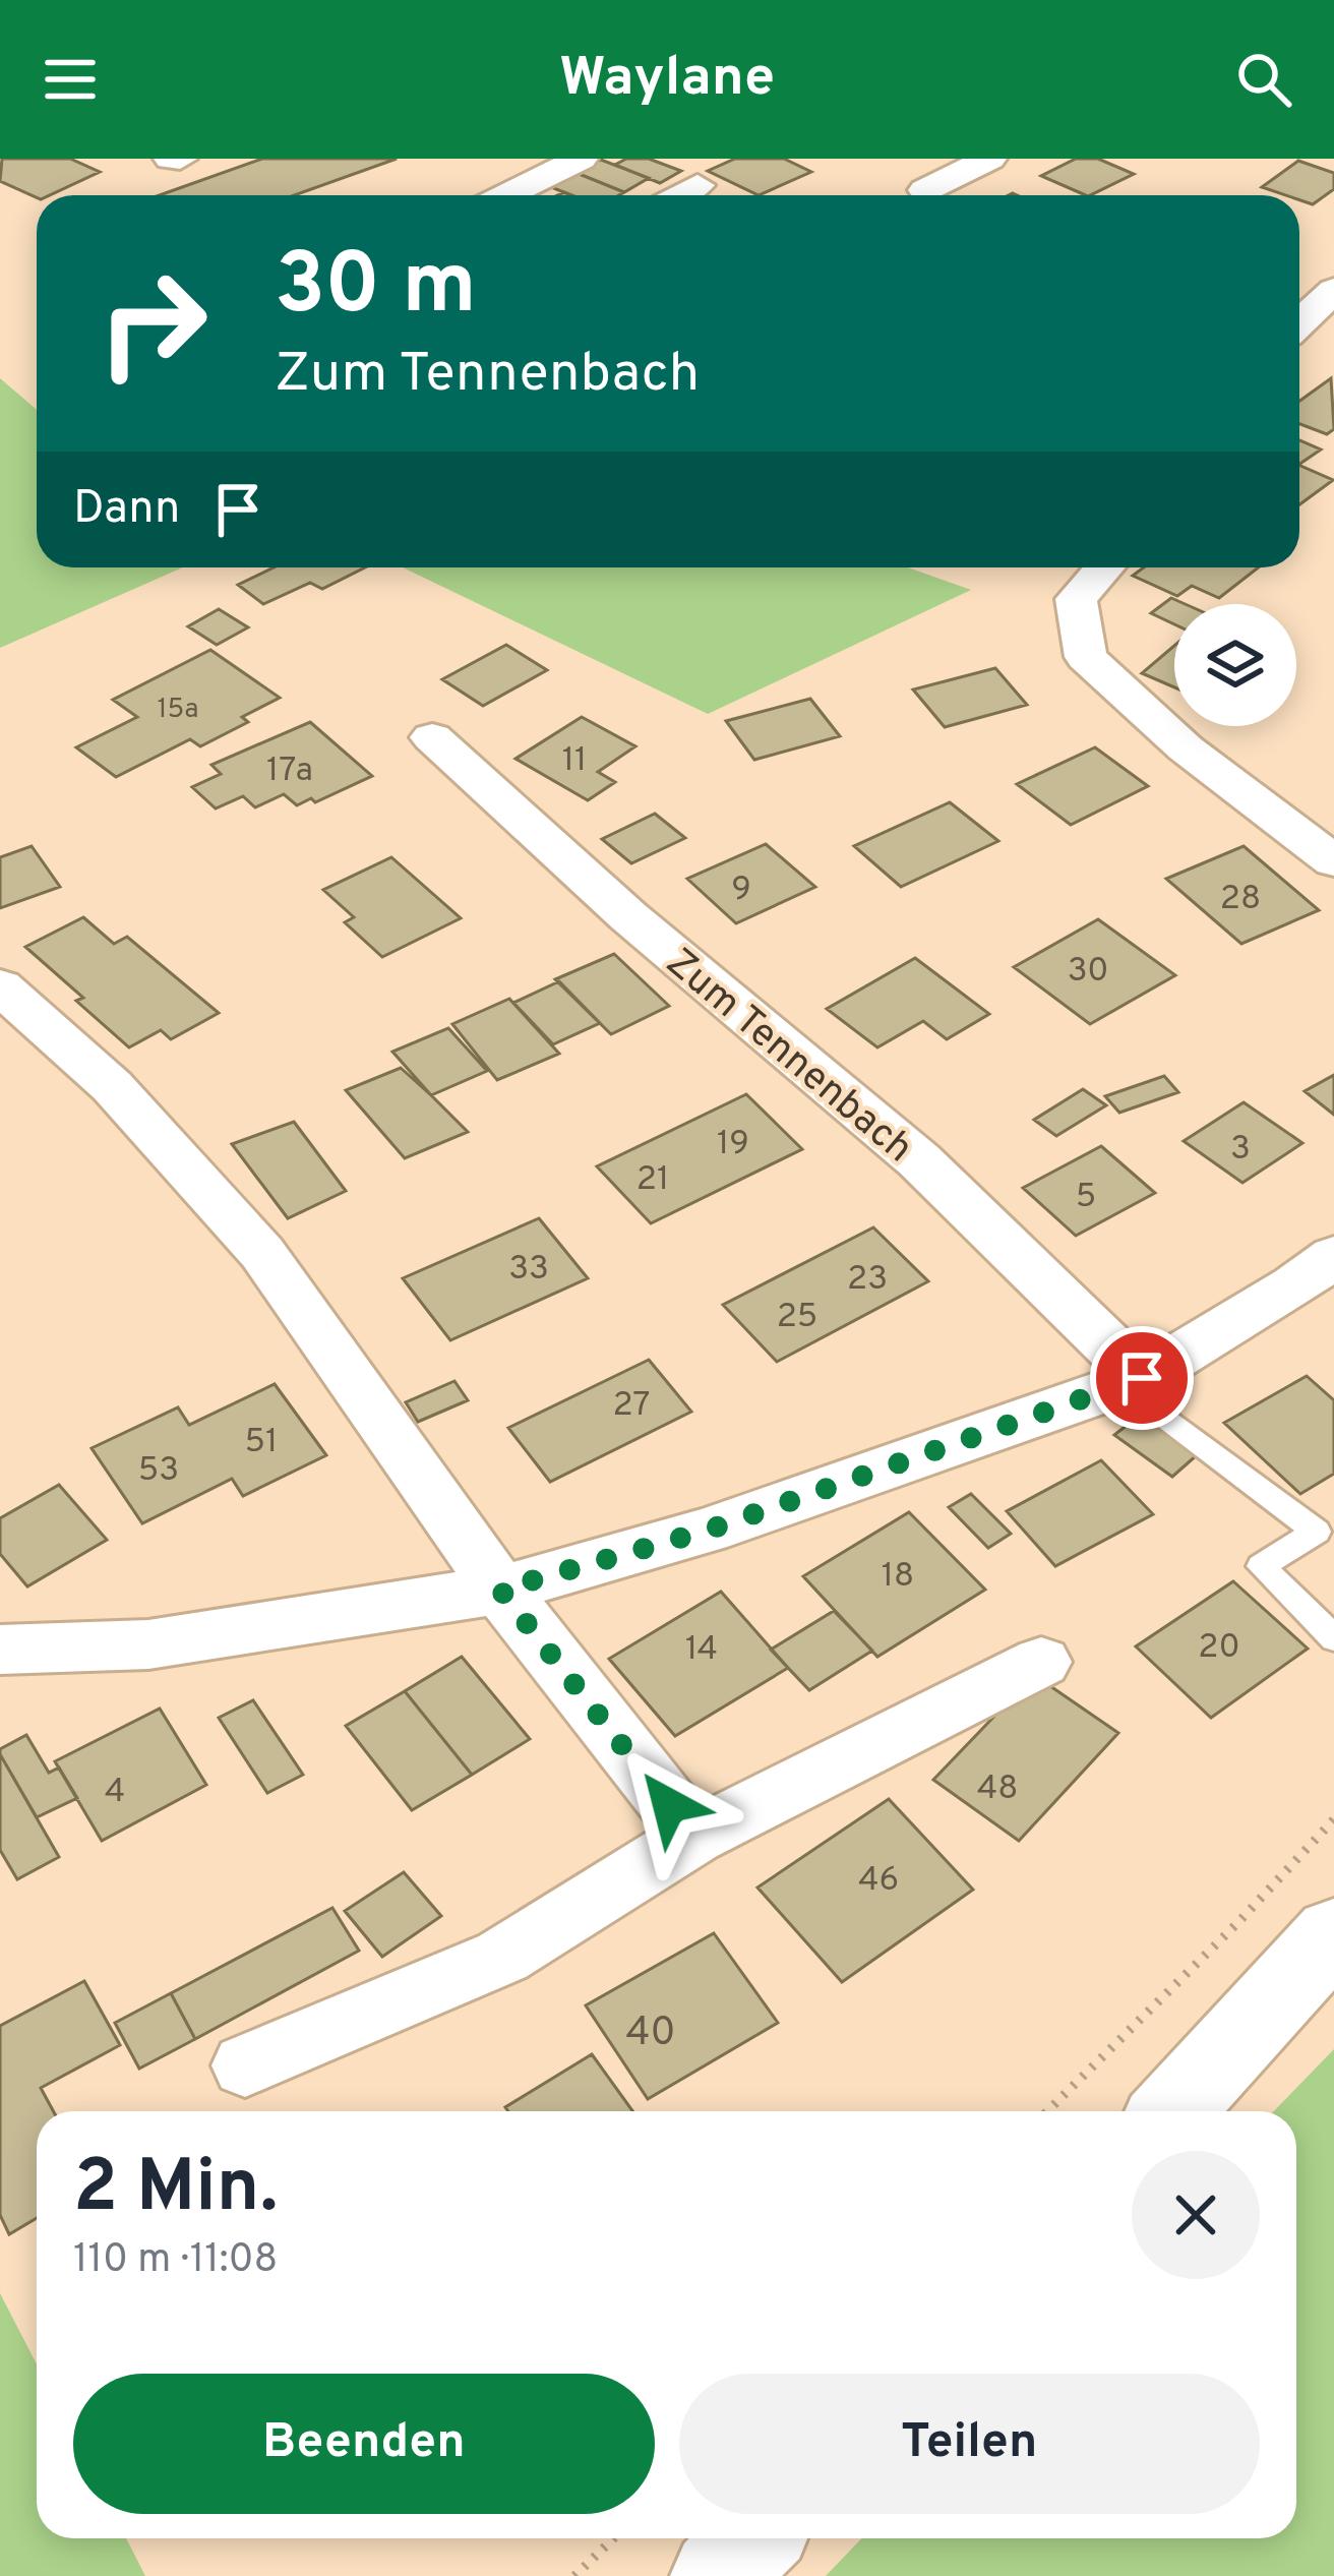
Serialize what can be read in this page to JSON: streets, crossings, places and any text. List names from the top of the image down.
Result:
{
  "streets": {
    "street": ["Zum Tennenbach"]
  },
  "house_numbers": [
    "15a",
    "11",
    "17a",
    "9",
    "28",
    "30",
    "19",
    "3",
    "21",
    "5",
    "33",
    "23",
    "25",
    "27",
    "51",
    "53",
    "18",
    "20",
    "14",
    "48",
    "4",
    "46",
    "40"
  ],
  "page": {
    "header": "Waylane",
    "turn": ["30 m", "Zum Tennenbach"],
    "then": "Dann",
    "heading": ["2 Min.", "110 m · 11:08"],
    "buttons": ["Beenden", "Teilen"]
  }
}
